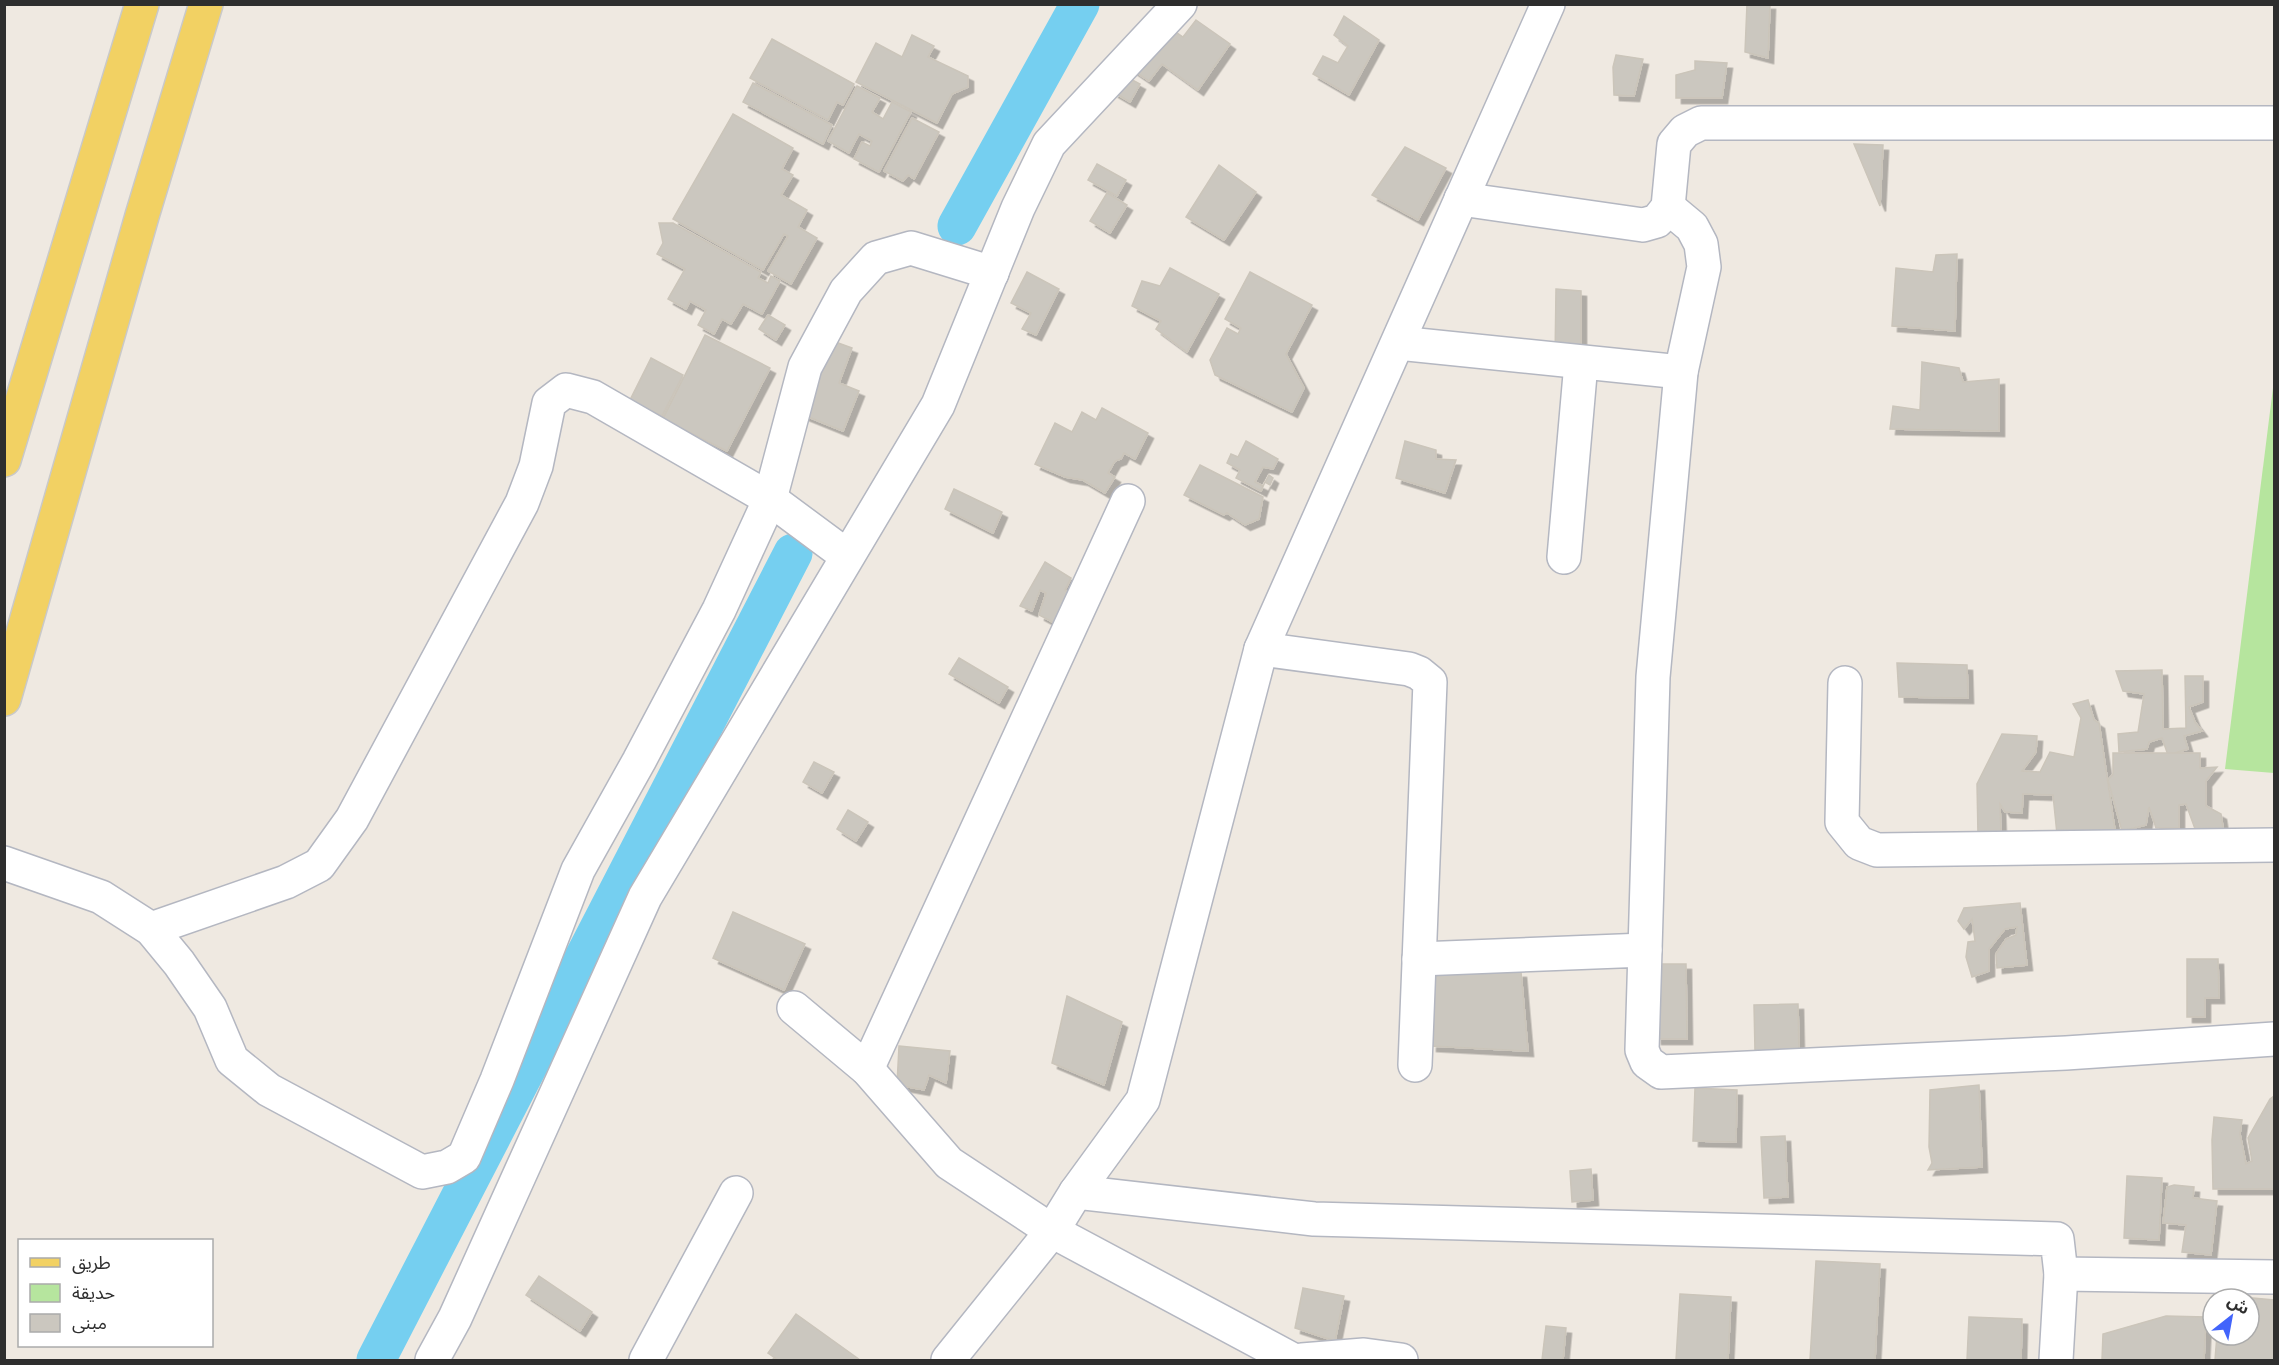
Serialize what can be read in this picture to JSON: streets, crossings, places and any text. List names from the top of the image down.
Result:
{
  "legend": ["طريق", "حديقة", "مبنى"],
  "north": "top right"
}
